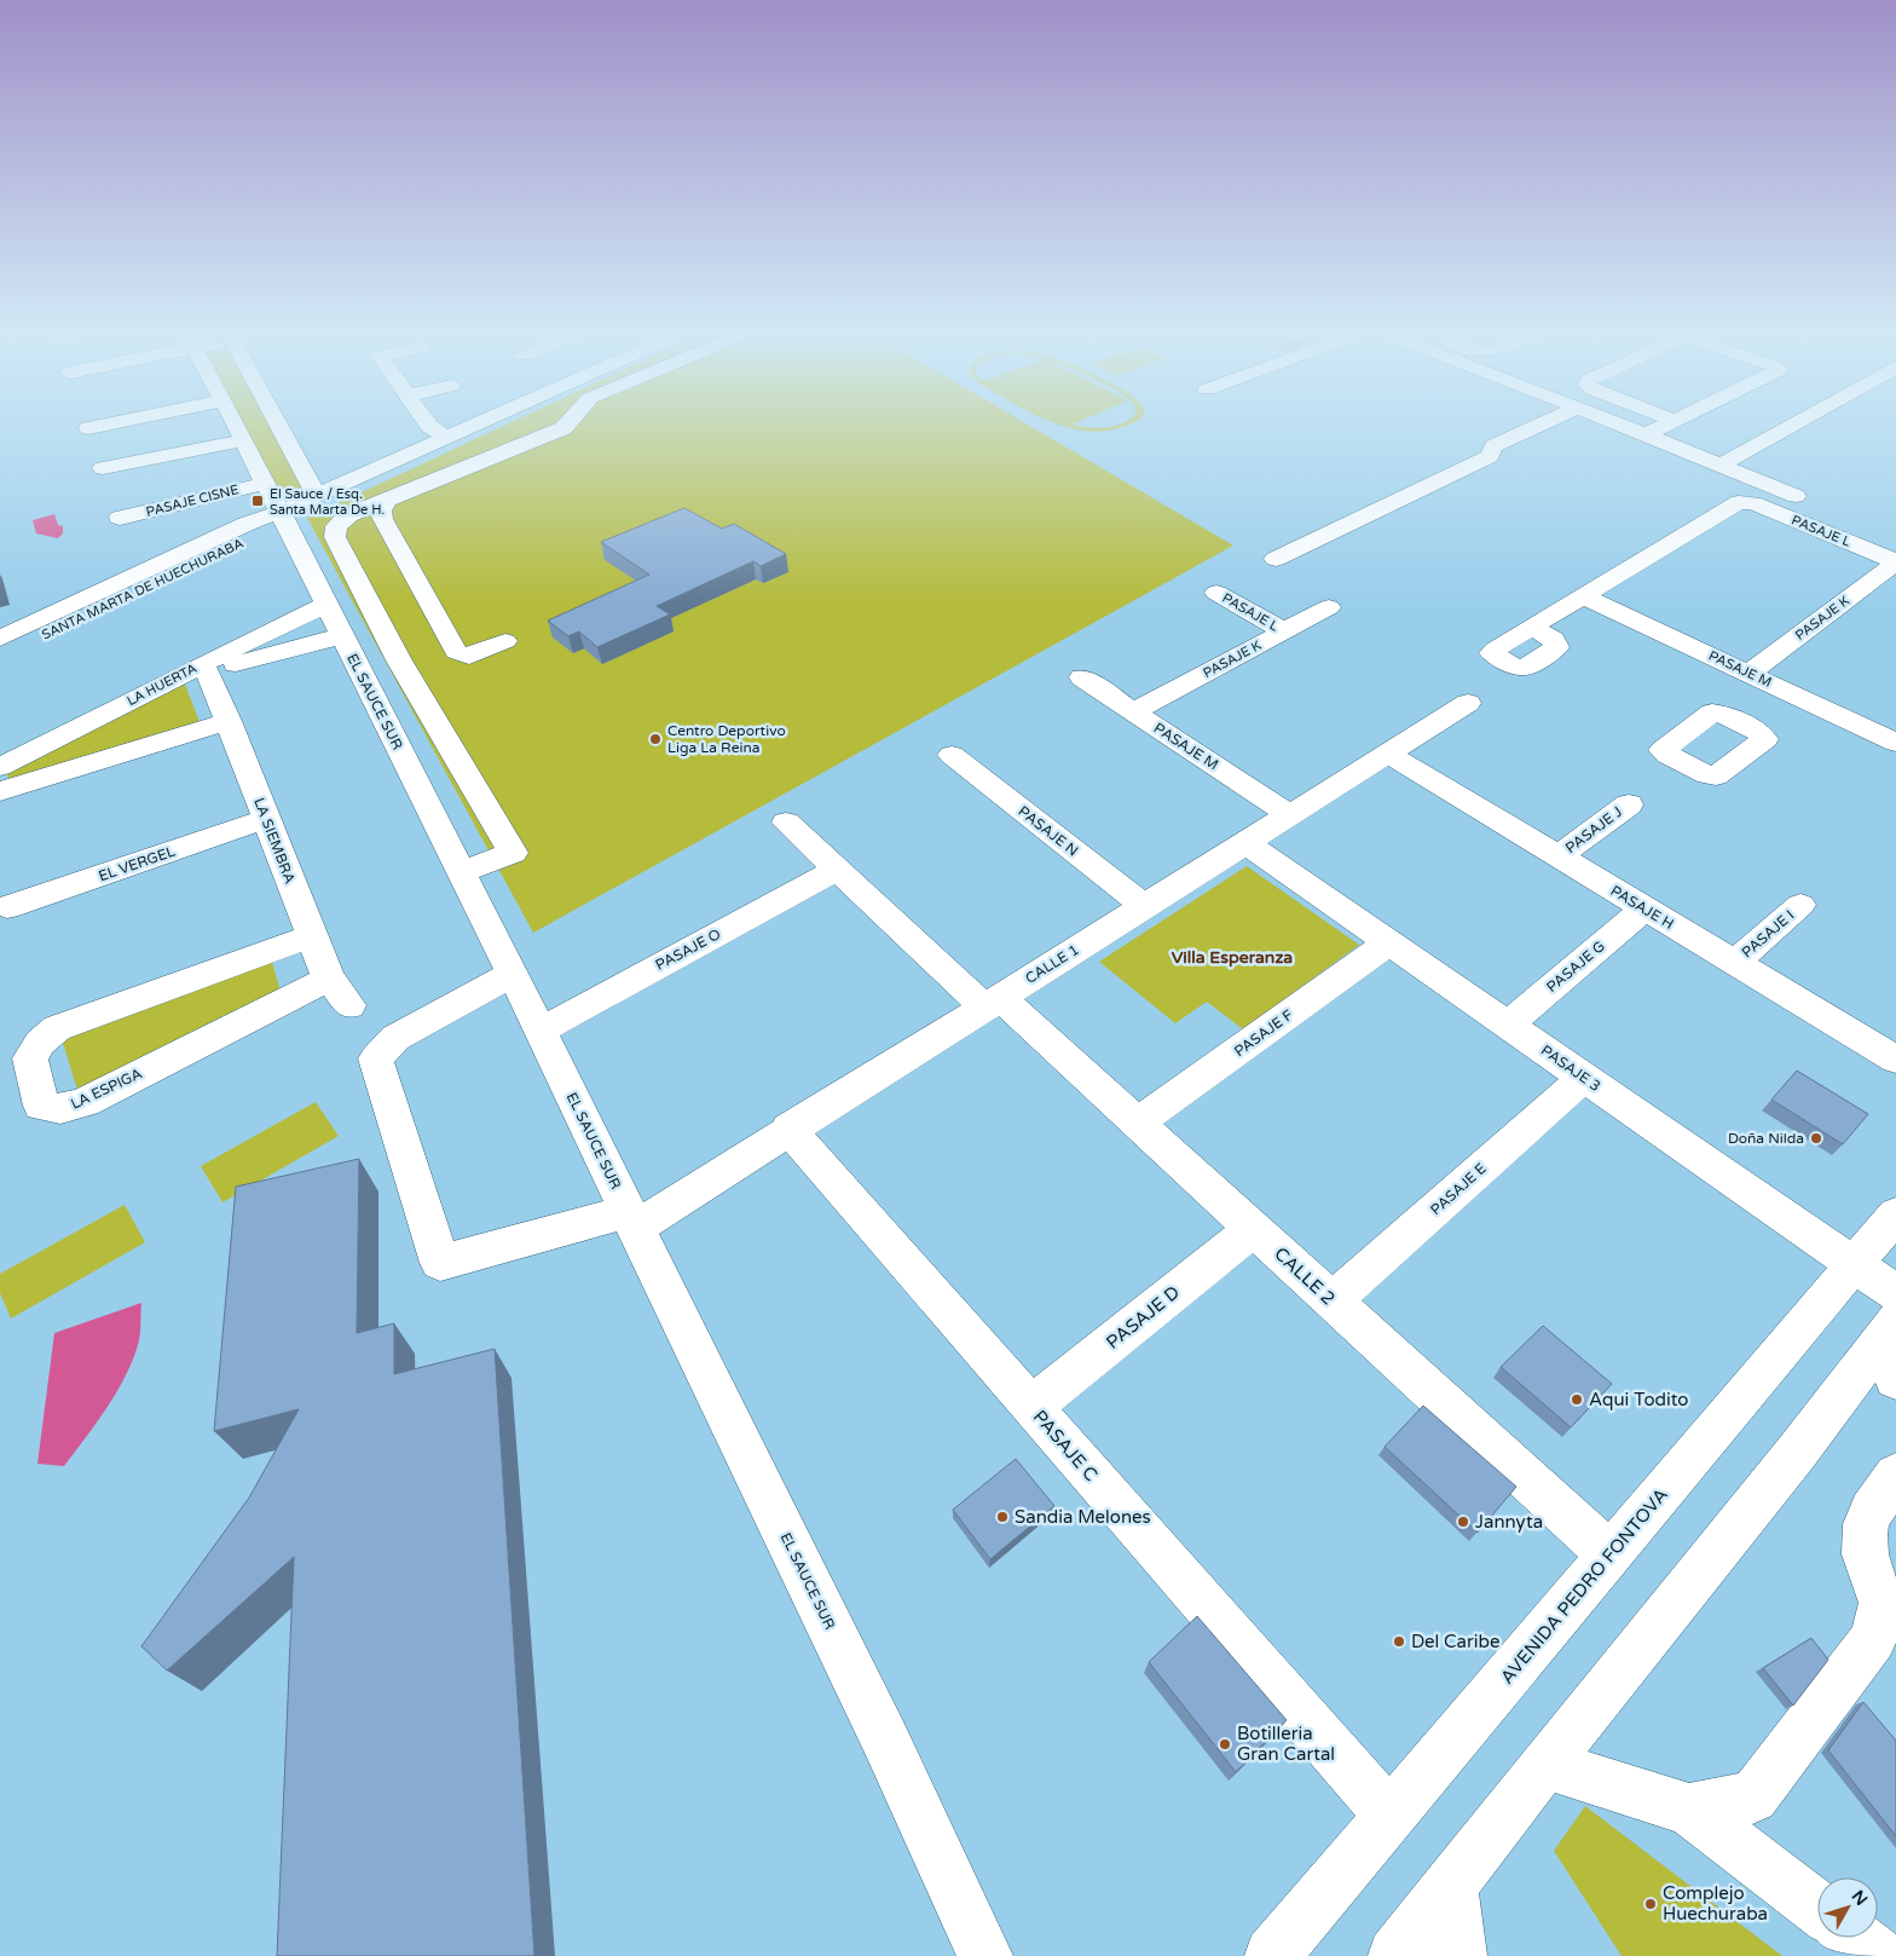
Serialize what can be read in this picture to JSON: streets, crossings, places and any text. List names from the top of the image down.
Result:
{
  "streets": {
    "street": [
      "PASAJE CISNE",
      "PASAJE L",
      "SANTA MARTA DE HUECHURABA",
      "PASAJE K",
      "PASAJE M",
      "LA HUERTA",
      "EL SAUCE SUR",
      "PASAJE J",
      "PASAJE N",
      "LA SIEMBRA",
      "EL VERGEL",
      "PASAJE H",
      "PASAJE I",
      "PASAJE O",
      "CALLE 1",
      "PASAJE G",
      "PASAJE F",
      "PASAJE 3",
      "LA ESPIGA",
      "PASAJE E",
      "CALLE 2",
      "PASAJE D",
      "PASAJE C",
      "AVENIDA PEDRO FONTOVA"
    ]
  },
  "crossings": [
    ["PASAJE CISNE", "EL SAUCE SUR"],
    ["PASAJE L", "PASAJE K"],
    ["PASAJE L", "PASAJE M"],
    ["SANTA MARTA DE HUECHURABA", "EL SAUCE SUR"],
    ["PASAJE K", "PASAJE M"],
    ["PASAJE M", "CALLE 1"],
    ["LA HUERTA", "EL SAUCE SUR"],
    ["LA HUERTA", "LA SIEMBRA"],
    ["EL SAUCE SUR", "PASAJE O"],
    ["EL SAUCE SUR", "CALLE 1"],
    ["PASAJE J", "PASAJE H"],
    ["PASAJE N", "CALLE 1"],
    ["LA SIEMBRA", "EL VERGEL"],
    ["LA SIEMBRA", "LA ESPIGA"],
    ["PASAJE H", "PASAJE I"],
    ["PASAJE H", "CALLE 1"],
    ["PASAJE H", "PASAJE G"],
    ["CALLE 1", "PASAJE 3"],
    ["CALLE 1", "CALLE 2"],
    ["CALLE 1", "PASAJE C"],
    ["PASAJE G", "PASAJE 3"],
    ["PASAJE F", "PASAJE 3"],
    ["PASAJE F", "CALLE 2"],
    ["PASAJE 3", "PASAJE E"],
    ["PASAJE 3", "AVENIDA PEDRO FONTOVA"],
    ["PASAJE E", "CALLE 2"],
    ["CALLE 2", "PASAJE D"],
    ["CALLE 2", "AVENIDA PEDRO FONTOVA"],
    ["PASAJE D", "PASAJE C"],
    ["PASAJE C", "AVENIDA PEDRO FONTOVA"]
  ],
  "districts": ["Villa Esperanza"],
  "places": {
    "transit": ["El Sauce / Esq. Santa Marta De H."],
    "other": [
      "Centro Deportivo Liga La Reina",
      "Doña Nilda",
      "Aqui Todito",
      "Sandia Melones",
      "Jannyta",
      "Del Caribe",
      "Botilleria Gran Cartal",
      "Complejo Huechuraba"
    ]
  },
  "north": "top right"
}
